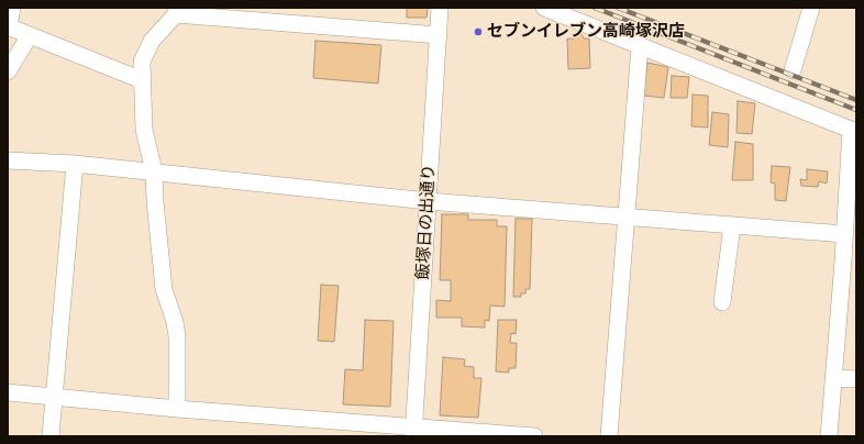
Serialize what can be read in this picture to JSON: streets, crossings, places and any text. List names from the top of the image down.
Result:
{
  "streets": {
    "street": ["飯塚日の出通り"]
  },
  "places": ["セブンイレブン高崎塚沢店"]
}
